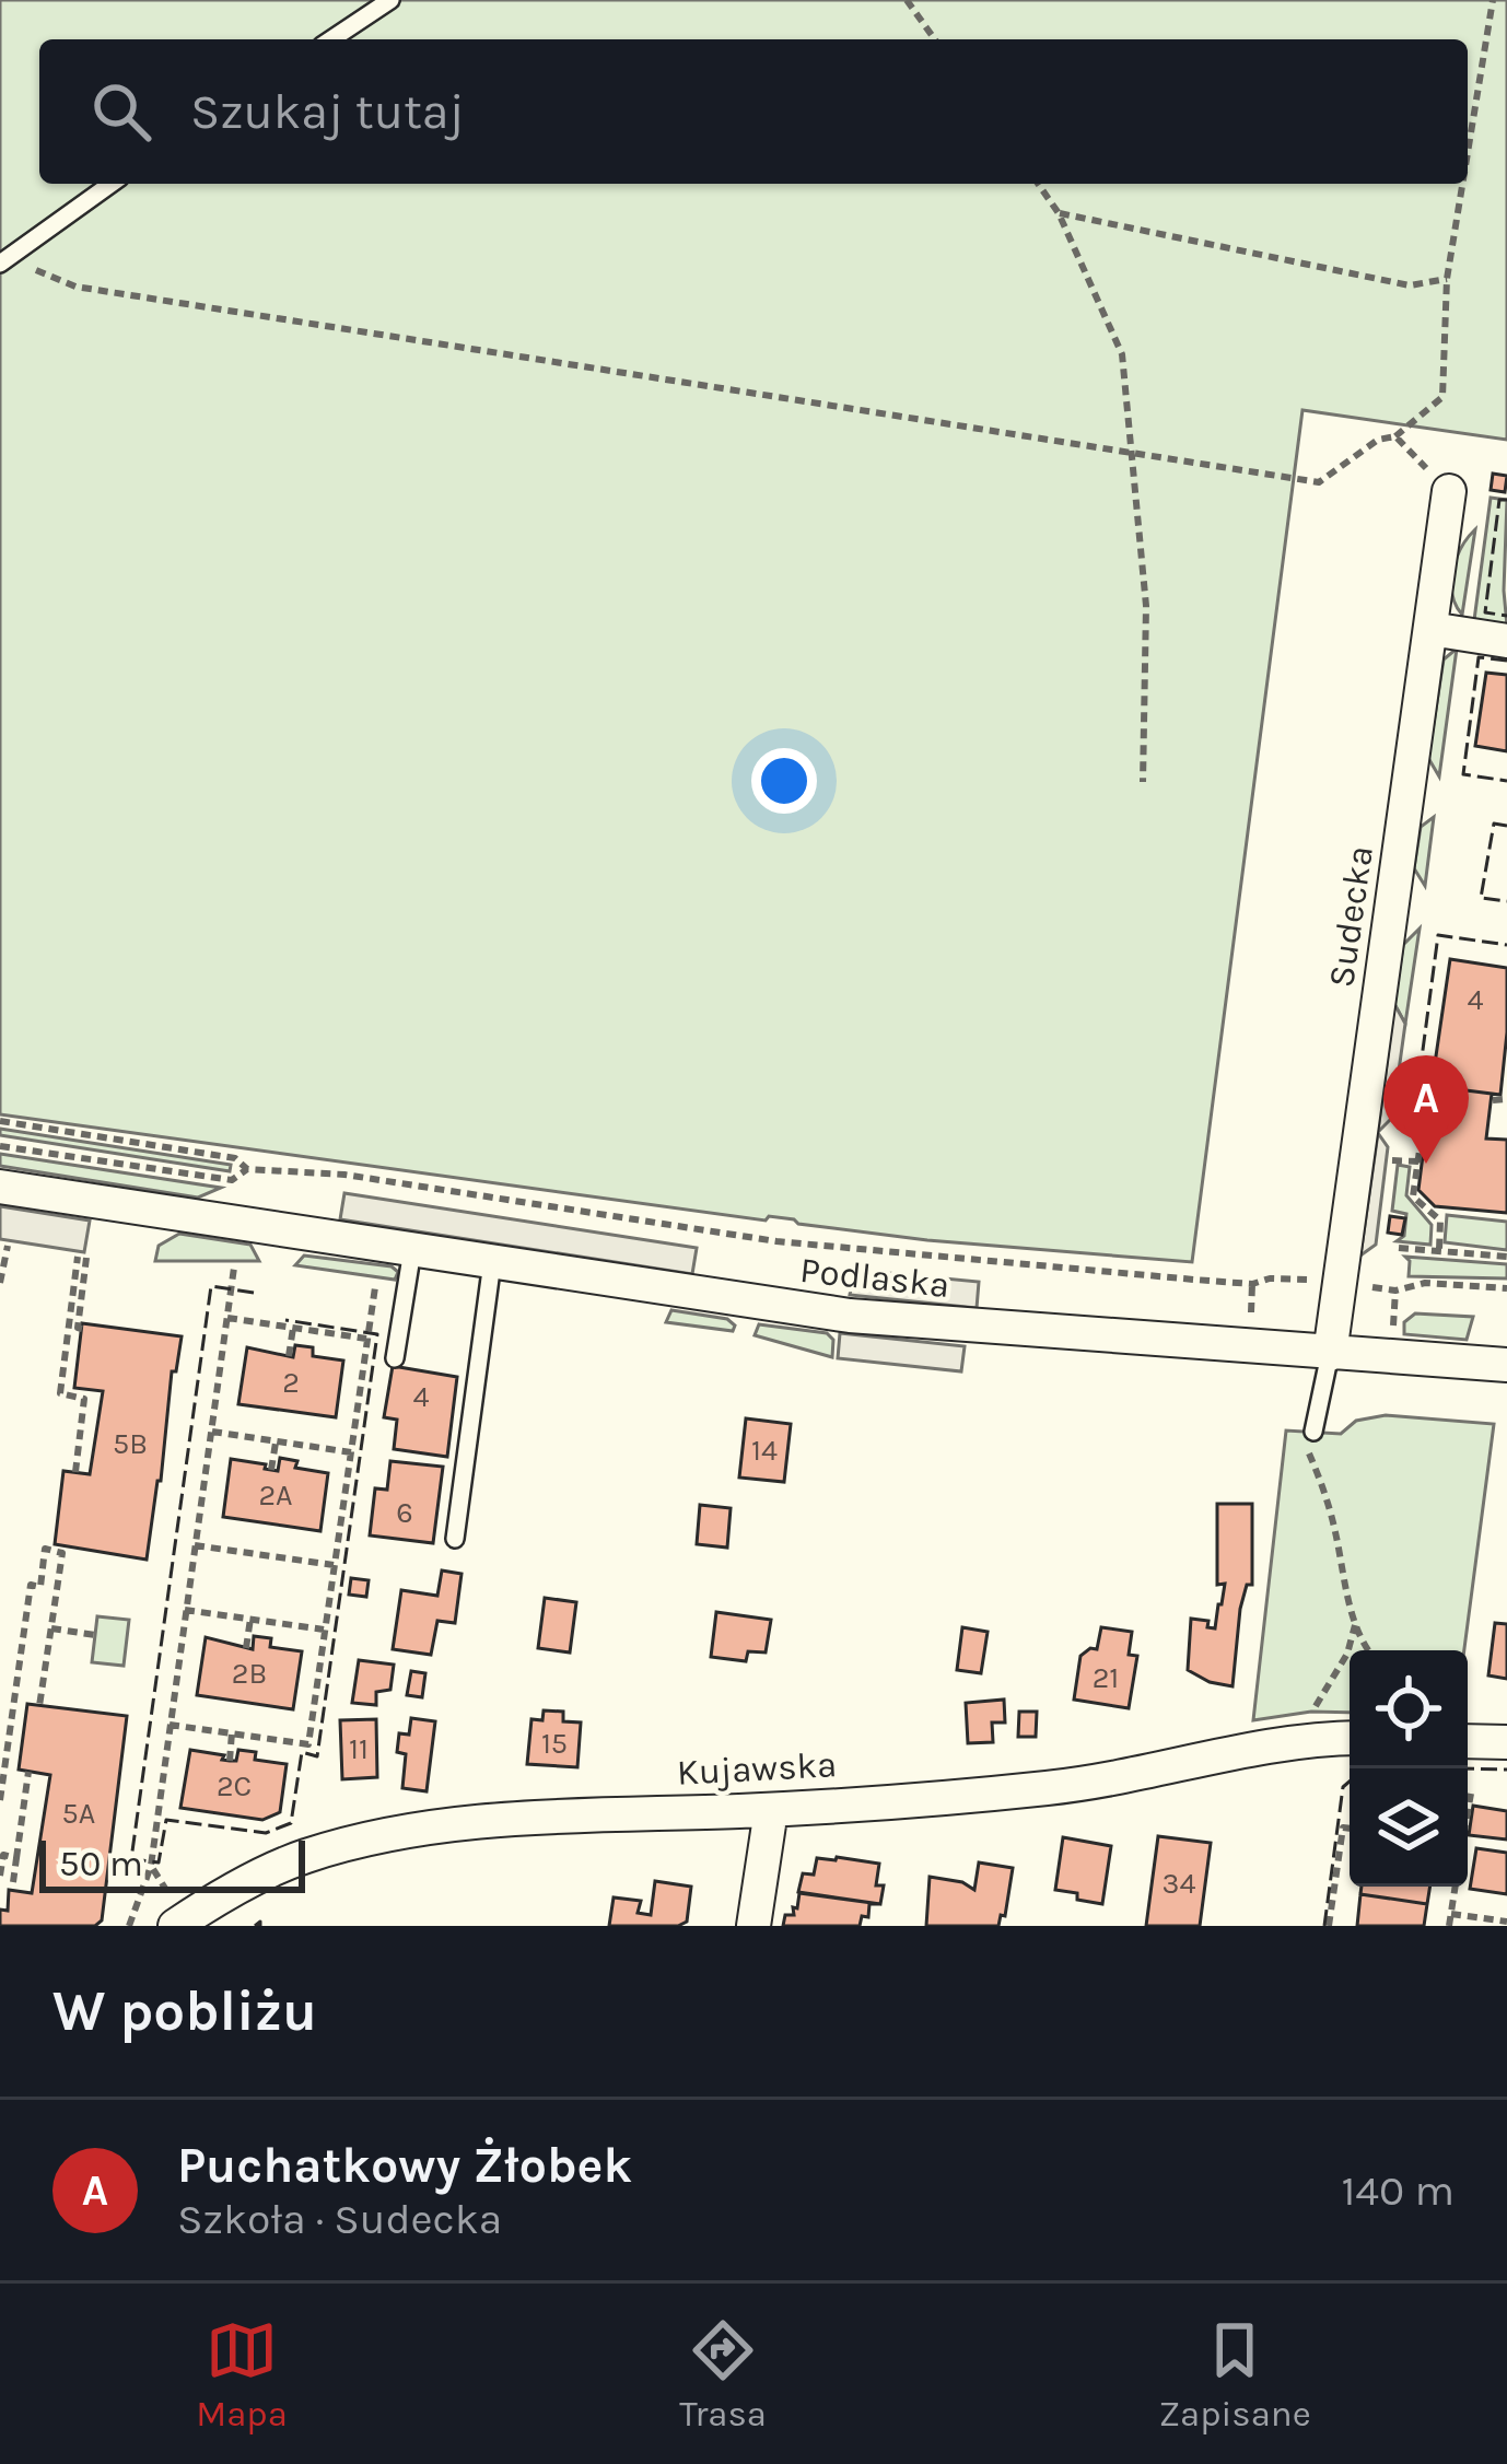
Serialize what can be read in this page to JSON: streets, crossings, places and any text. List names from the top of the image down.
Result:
{
  "streets": {
    "street": ["Sudecka", "Podlaska", "Kujawska"]
  },
  "crossings": [
    ["Sudecka", "Podlaska"]
  ],
  "house_numbers": [
    "4",
    "2",
    "4",
    "5B",
    "14",
    "2A",
    "6",
    "2B",
    "21",
    "15",
    "11",
    "2C",
    "5A",
    "34"
  ],
  "scale_bar": "50 m",
  "page": {
    "search": "Szukaj tutaj",
    "pins": "A",
    "scale": "50 m",
    "heading": "W pobliżu",
    "list": [
      {
        "mark": "A",
        "name": "Puchatkowy Żłobek",
        "note": "Szkoła · Sudecka",
        "value": "140 m"
      }
    ],
    "nav": ["Mapa", "Trasa", "Zapisane"]
  }
}
